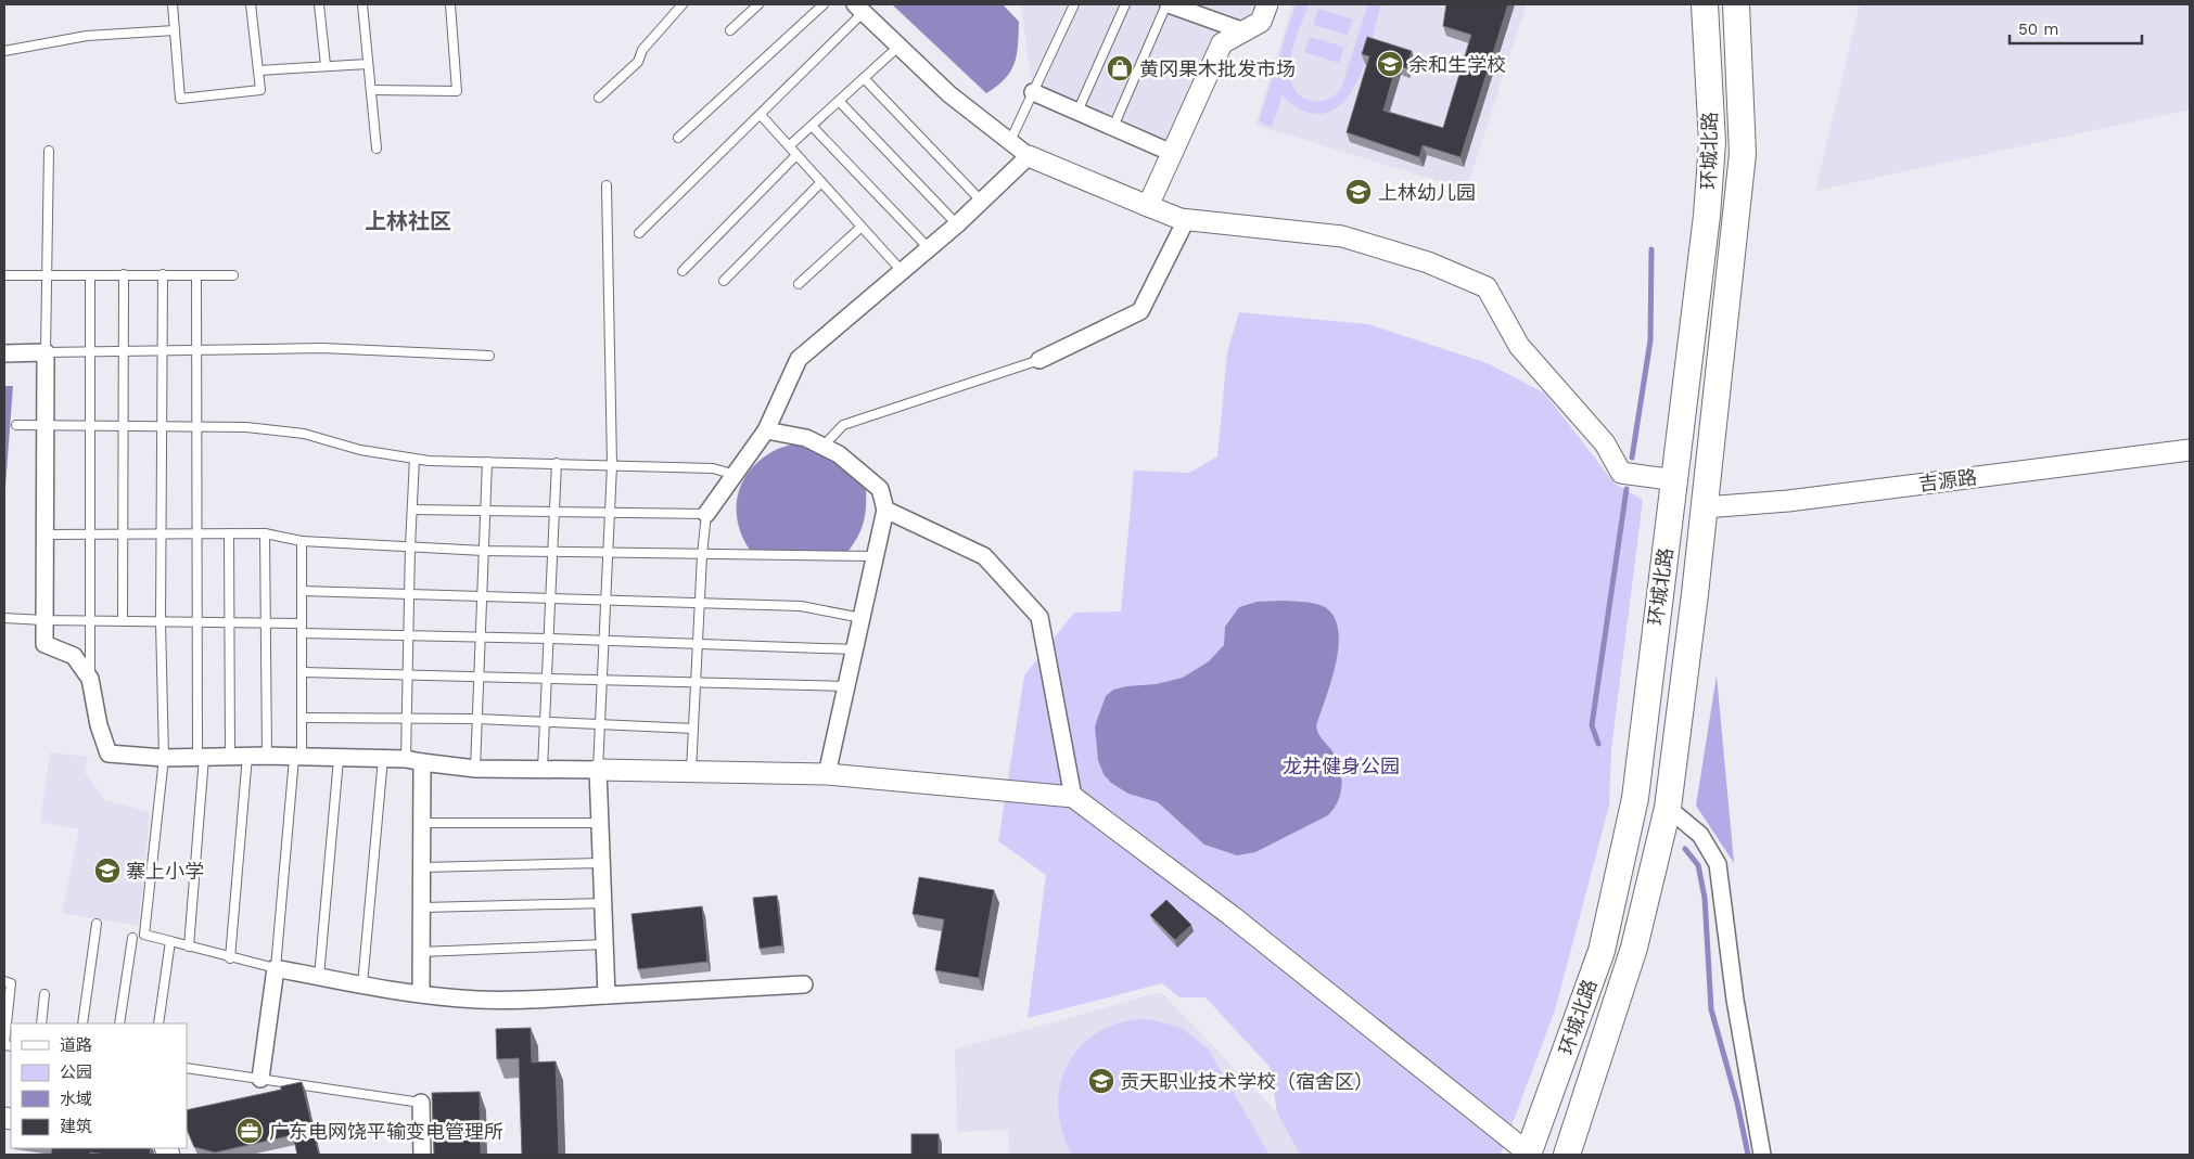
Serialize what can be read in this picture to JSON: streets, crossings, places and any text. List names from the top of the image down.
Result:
{
  "streets": {
    "main road": ["环城北路"],
    "street": ["吉源路"]
  },
  "crossings": [
    ["环城北路", "吉源路"]
  ],
  "districts": ["上林社区"],
  "parks": ["龙井健身公园"],
  "places": {
    "school or university": [
      "余和生学校",
      "上林幼儿园",
      "寨上小学",
      "贡天职业技术学校（宿舍区）"
    ],
    "shop": ["黄冈果木批发市场"],
    "office": ["广东电网饶平输变电管理所"]
  },
  "legend": [
    "道路",
    "公园",
    "水域",
    "建筑"
  ],
  "scale_bar": "50 m"
}
